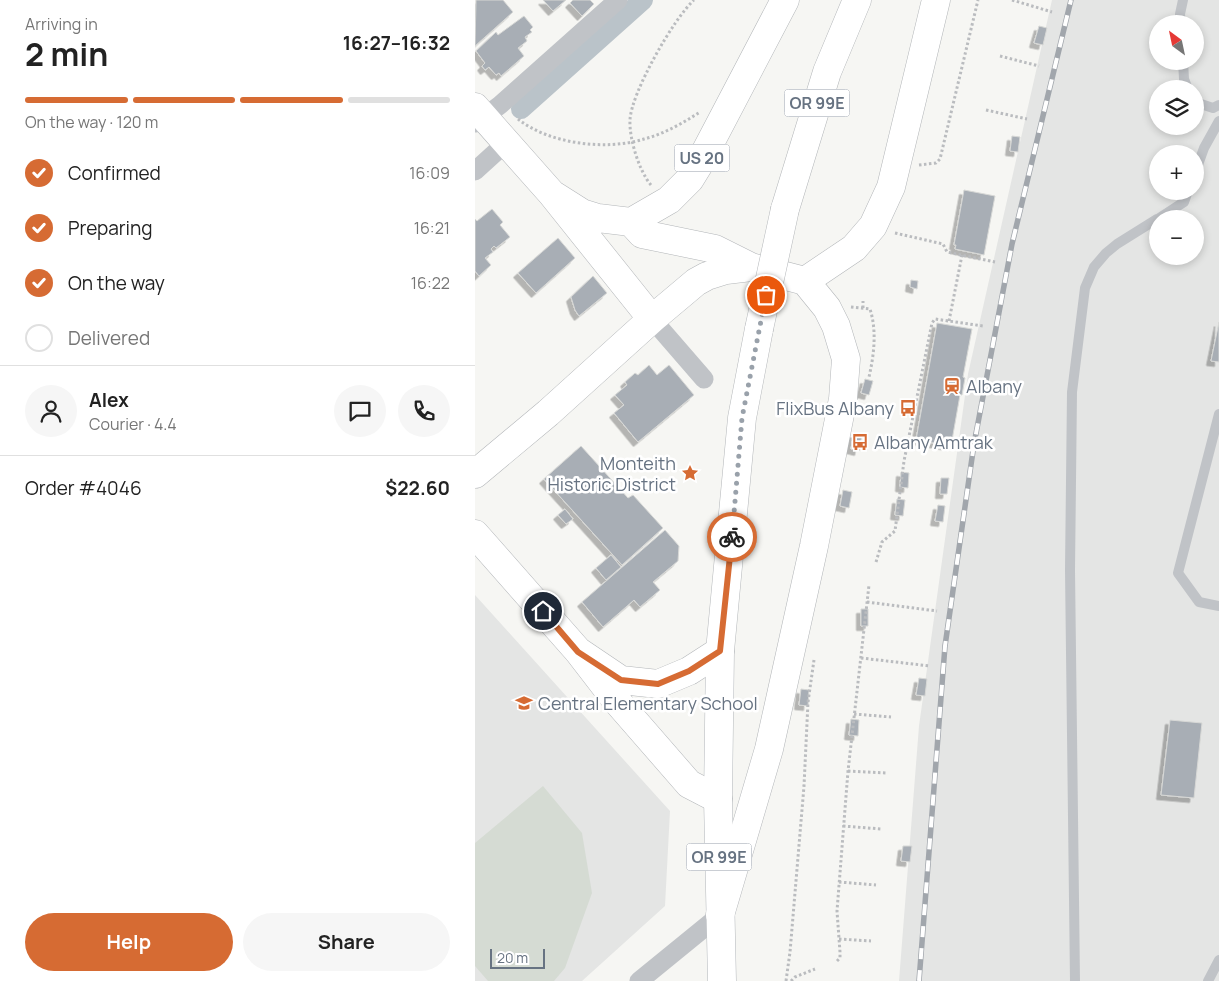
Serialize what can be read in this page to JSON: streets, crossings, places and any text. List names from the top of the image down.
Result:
{
  "streets": {
    "main road": ["OR 99E", "US 20"]
  },
  "places": {
    "station": ["Albany"],
    "bus stop": ["FlixBus Albany", "Albany Amtrak"],
    "place": ["Monteith Historic District"],
    "school or university": ["Central Elementary School"]
  },
  "scale_bar": "20 m",
  "north": "top left",
  "page": {
    "heading": ["2 min", "Arriving in", "16:27–16:32"],
    "panel": [
      "Alex",
      "Courier · 4.4",
      "Order #4046",
      "$22.60"
    ],
    "map_buttons": ["+", "−"],
    "bar": "On the way · 120 m",
    "list": [
      ["Confirmed", "16:09"],
      ["Preparing", "16:21"],
      ["On the way", "16:22"],
      "Delivered"
    ],
    "buttons": ["Help", "Share"],
    "scale": "20 m"
  }
}
